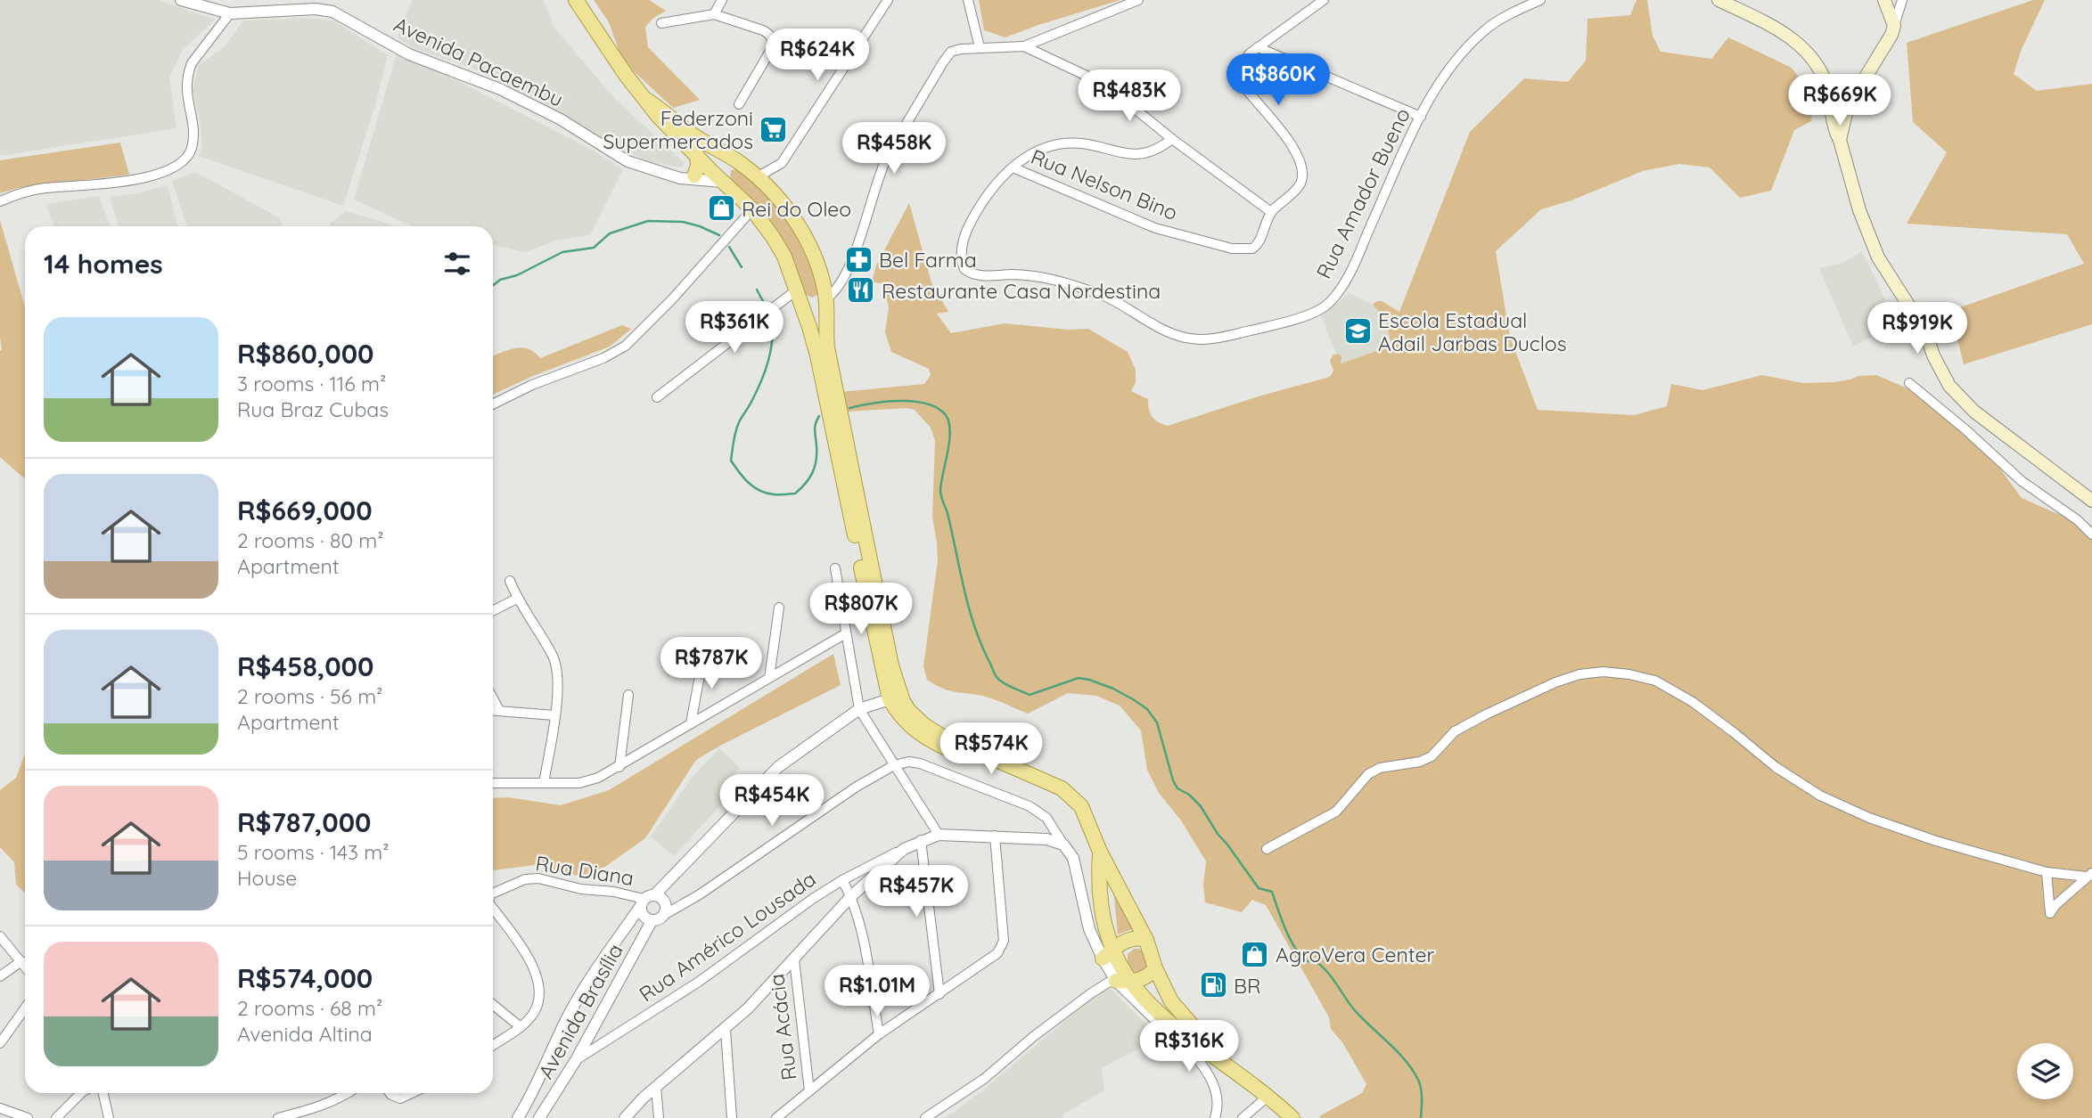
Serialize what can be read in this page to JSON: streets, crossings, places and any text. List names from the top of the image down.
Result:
{
  "streets": {
    "street": [
      "Avenida Pacaembu",
      "Rua Nelson Bino",
      "Rua Amador Bueno",
      "Rua Diana",
      "Rua Américo Lousada",
      "Avenida Brasília",
      "Rua Acácia"
    ]
  },
  "crossings": [
    ["Rua Nelson Bino", "Rua Amador Bueno"],
    ["Rua Diana", "Avenida Brasília"],
    ["Rua Américo Lousada", "Avenida Brasília"]
  ],
  "places": {
    "supermarket": ["Federzoni Supermercados"],
    "shop": ["Rei do Oleo", "AgroVera Center"],
    "pharmacy": ["Bel Farma"],
    "restaurant": ["Restaurante Casa Nordestina"],
    "school or university": ["Escola Estadual Adail Jarbas Duclos"],
    "fuel station": ["BR"]
  },
  "page": {
    "price": [
      "R$624K",
      "R$860K",
      "R$483K",
      "R$669K",
      "R$458K",
      "R$361K",
      "R$919K",
      "R$807K",
      "R$787K",
      "R$574K",
      "R$454K",
      "R$457K",
      "R$1.01M",
      "R$316K"
    ],
    "heading": "14 homes",
    "list": [
      {
        "name": "R$860,000",
        "note": "3 rooms · 116 m² · Rua Braz Cubas"
      },
      {
        "name": "R$669,000",
        "note": "2 rooms · 80 m² · Apartment"
      },
      {
        "name": "R$458,000",
        "note": "2 rooms · 56 m² · Apartment"
      },
      {
        "name": "R$787,000",
        "note": "5 rooms · 143 m² · House"
      },
      {
        "name": "R$574,000",
        "note": "2 rooms · 68 m² · Avenida Altina"
      }
    ]
  }
}
